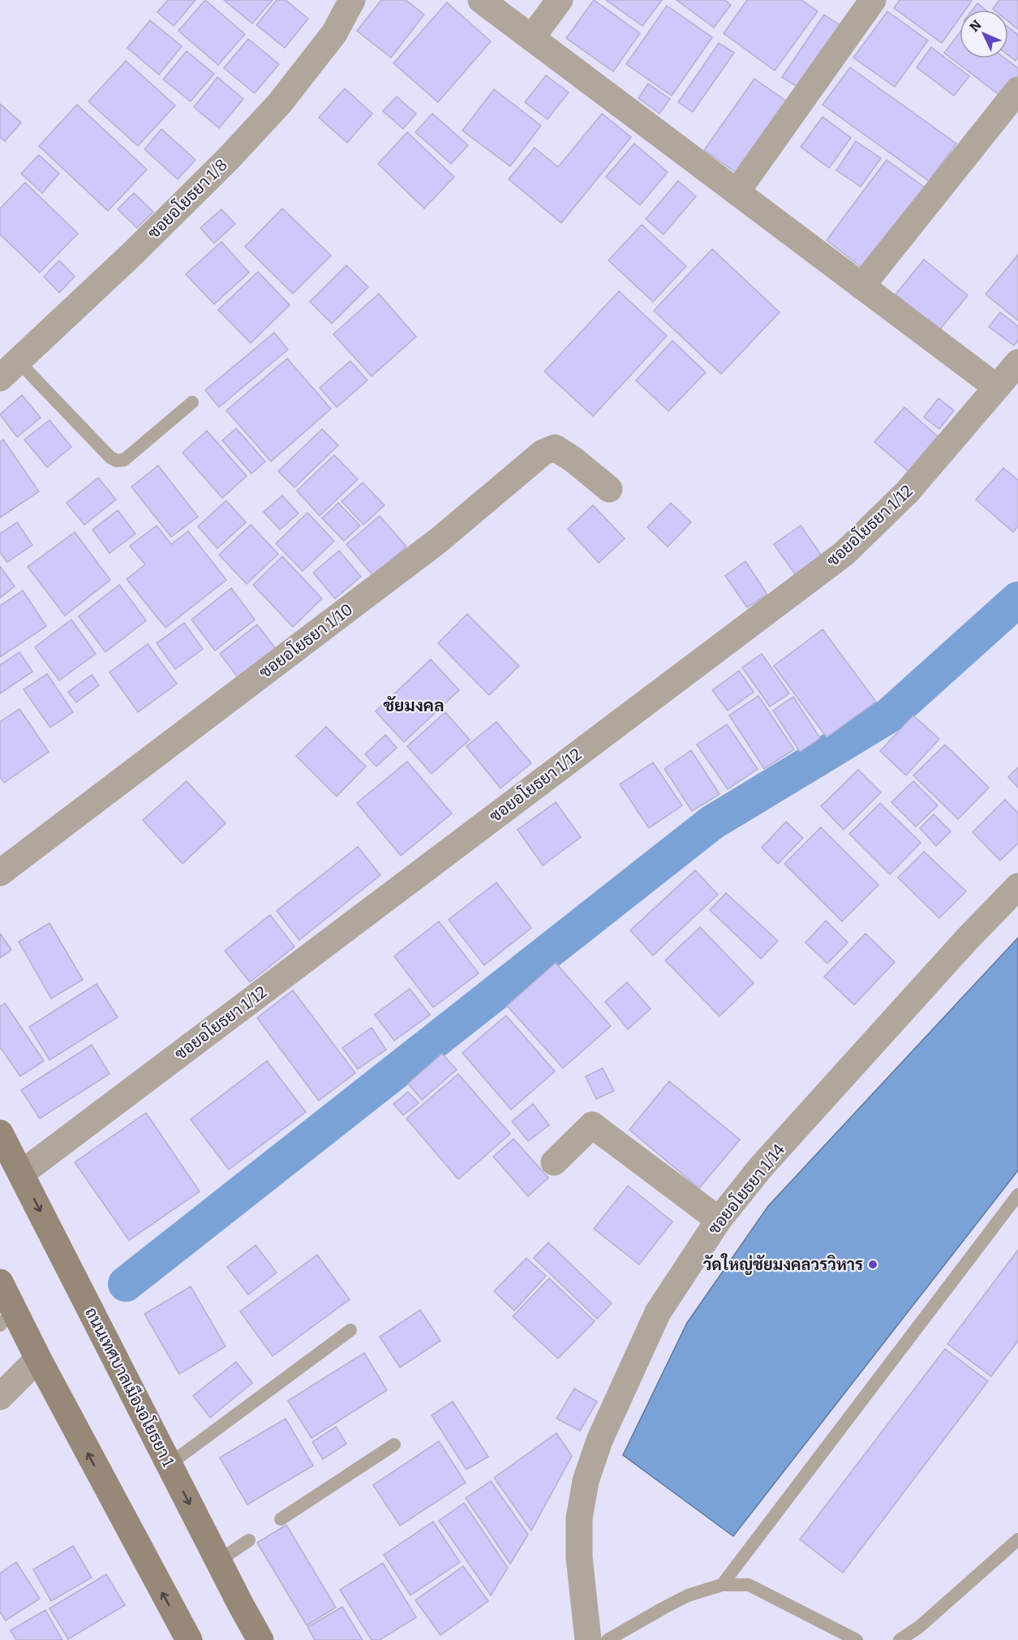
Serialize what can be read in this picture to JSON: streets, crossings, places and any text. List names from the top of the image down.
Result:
{
  "streets": {
    "main road": ["ถนนเทศบาลเมืองอโยธยา 1"],
    "street": [
      "ซอยอโยธยา 1/8",
      "ซอยอโยธยา 1/12",
      "ซอยอโยธยา 1/10",
      "ซอยอโยธยา 1/14"
    ]
  },
  "crossings": [
    ["ซอยอโยธยา 1/12", "ถนนเทศบาลเมืองอโยธยา 1"]
  ],
  "districts": ["ชัยมงคล"],
  "places": ["วัดใหญ่ชัยมงคลวรวิหาร"],
  "north": "top left"
}
